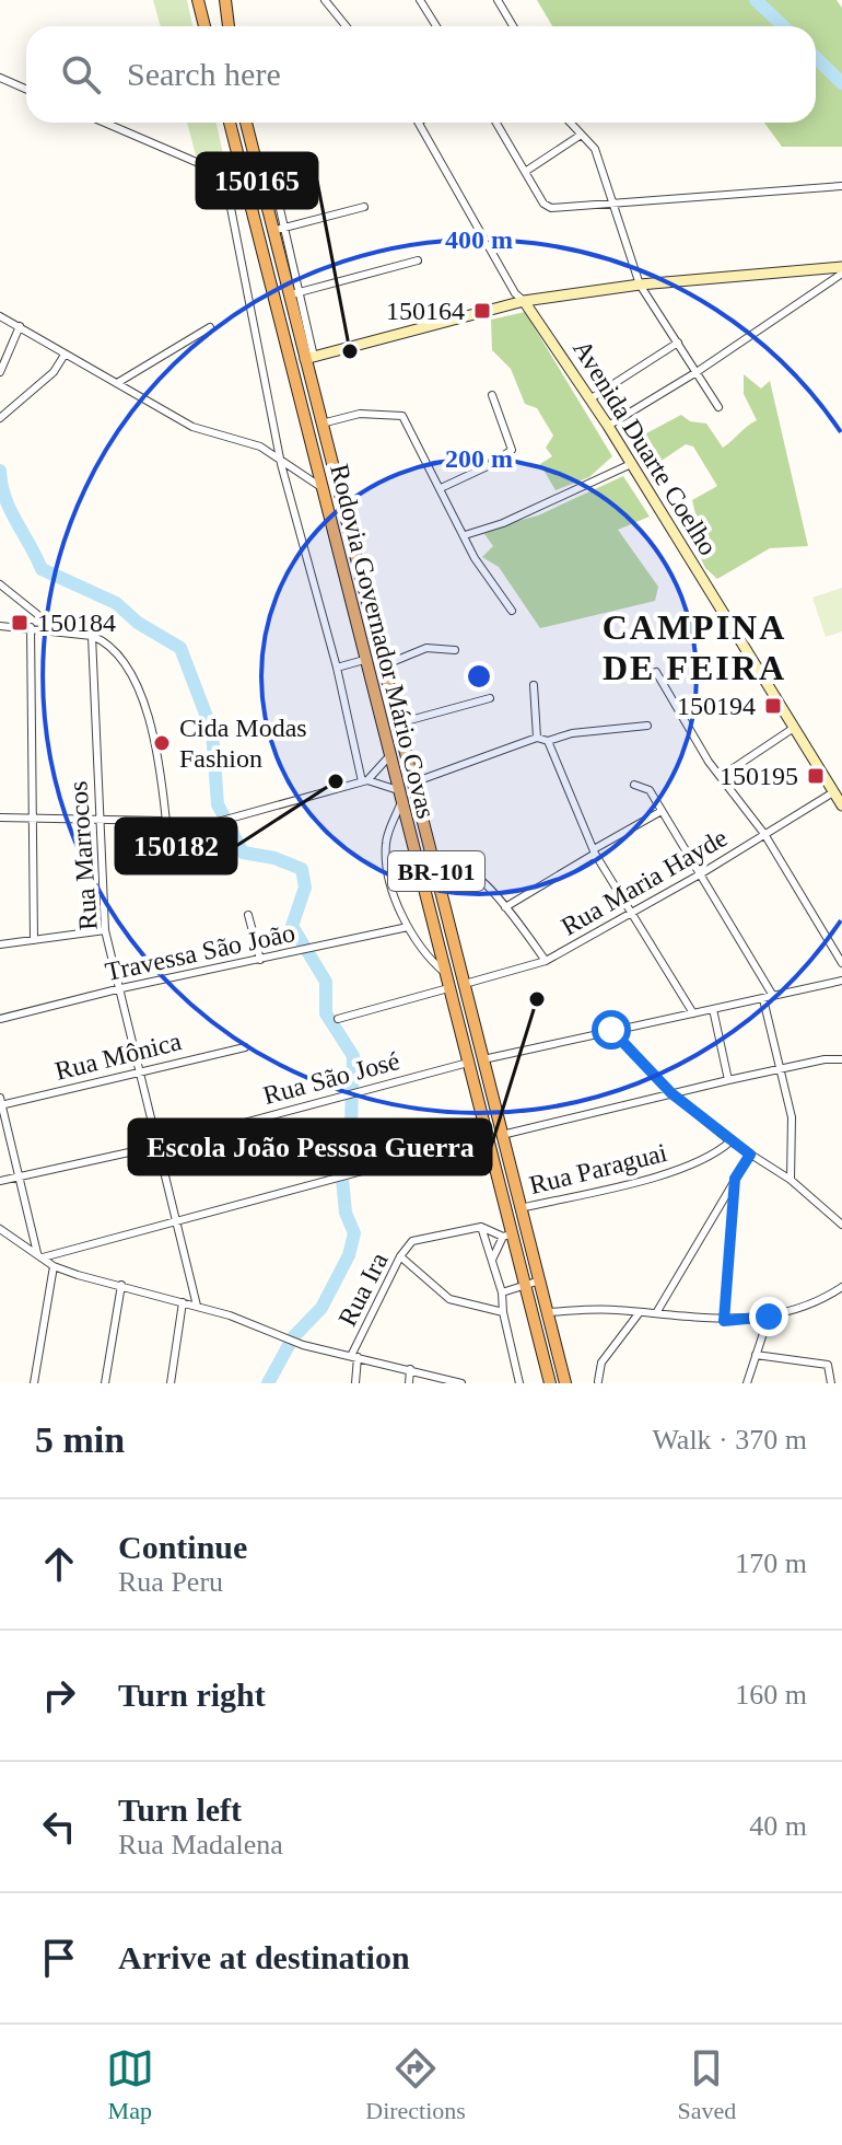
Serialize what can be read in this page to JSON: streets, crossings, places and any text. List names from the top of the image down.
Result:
{
  "streets": {
    "highway": ["Rodovia Governador Mário Covas", "BR-101"],
    "main road": ["Avenida Duarte Coelho"],
    "street": [
      "Rua Marrocos",
      "Rua Maria Hayde",
      "Travessa São João",
      "Rua Mônica",
      "Rua São José",
      "Rua Paraguai",
      "Rua Ira"
    ]
  },
  "crossings": [
    ["Avenida Duarte Coelho", "Rua Maria Hayde"],
    ["Rodovia Governador Mário Covas", "Rua Maria Hayde"],
    ["Rodovia Governador Mário Covas", "Rua São José"],
    ["Rodovia Governador Mário Covas", "Rua Paraguai"],
    ["Rua Marrocos", "Travessa São João"],
    ["Rua Marrocos", "Rua Mônica"],
    ["Rua Marrocos", "Rua São José"]
  ],
  "districts": ["CAMPINA DE FEIRA"],
  "places": {
    "transit": [
      "150164",
      "150184",
      "150194",
      "150195"
    ],
    "other": [
      "150165",
      "Cida Modas Fashion",
      "150182",
      "Escola João Pessoa Guerra"
    ]
  },
  "page": {
    "search": "Search here",
    "heading": ["5 min", "Walk · 370 m"],
    "list": [
      ["Continue", "Rua Peru", "170 m"],
      ["Turn right", "160 m"],
      ["Turn left", "Rua Madalena", "40 m"],
      "Arrive at destination"
    ],
    "nav": ["Map", "Directions", "Saved"]
  },
  "rings": ["400 m", "200 m"]
}
